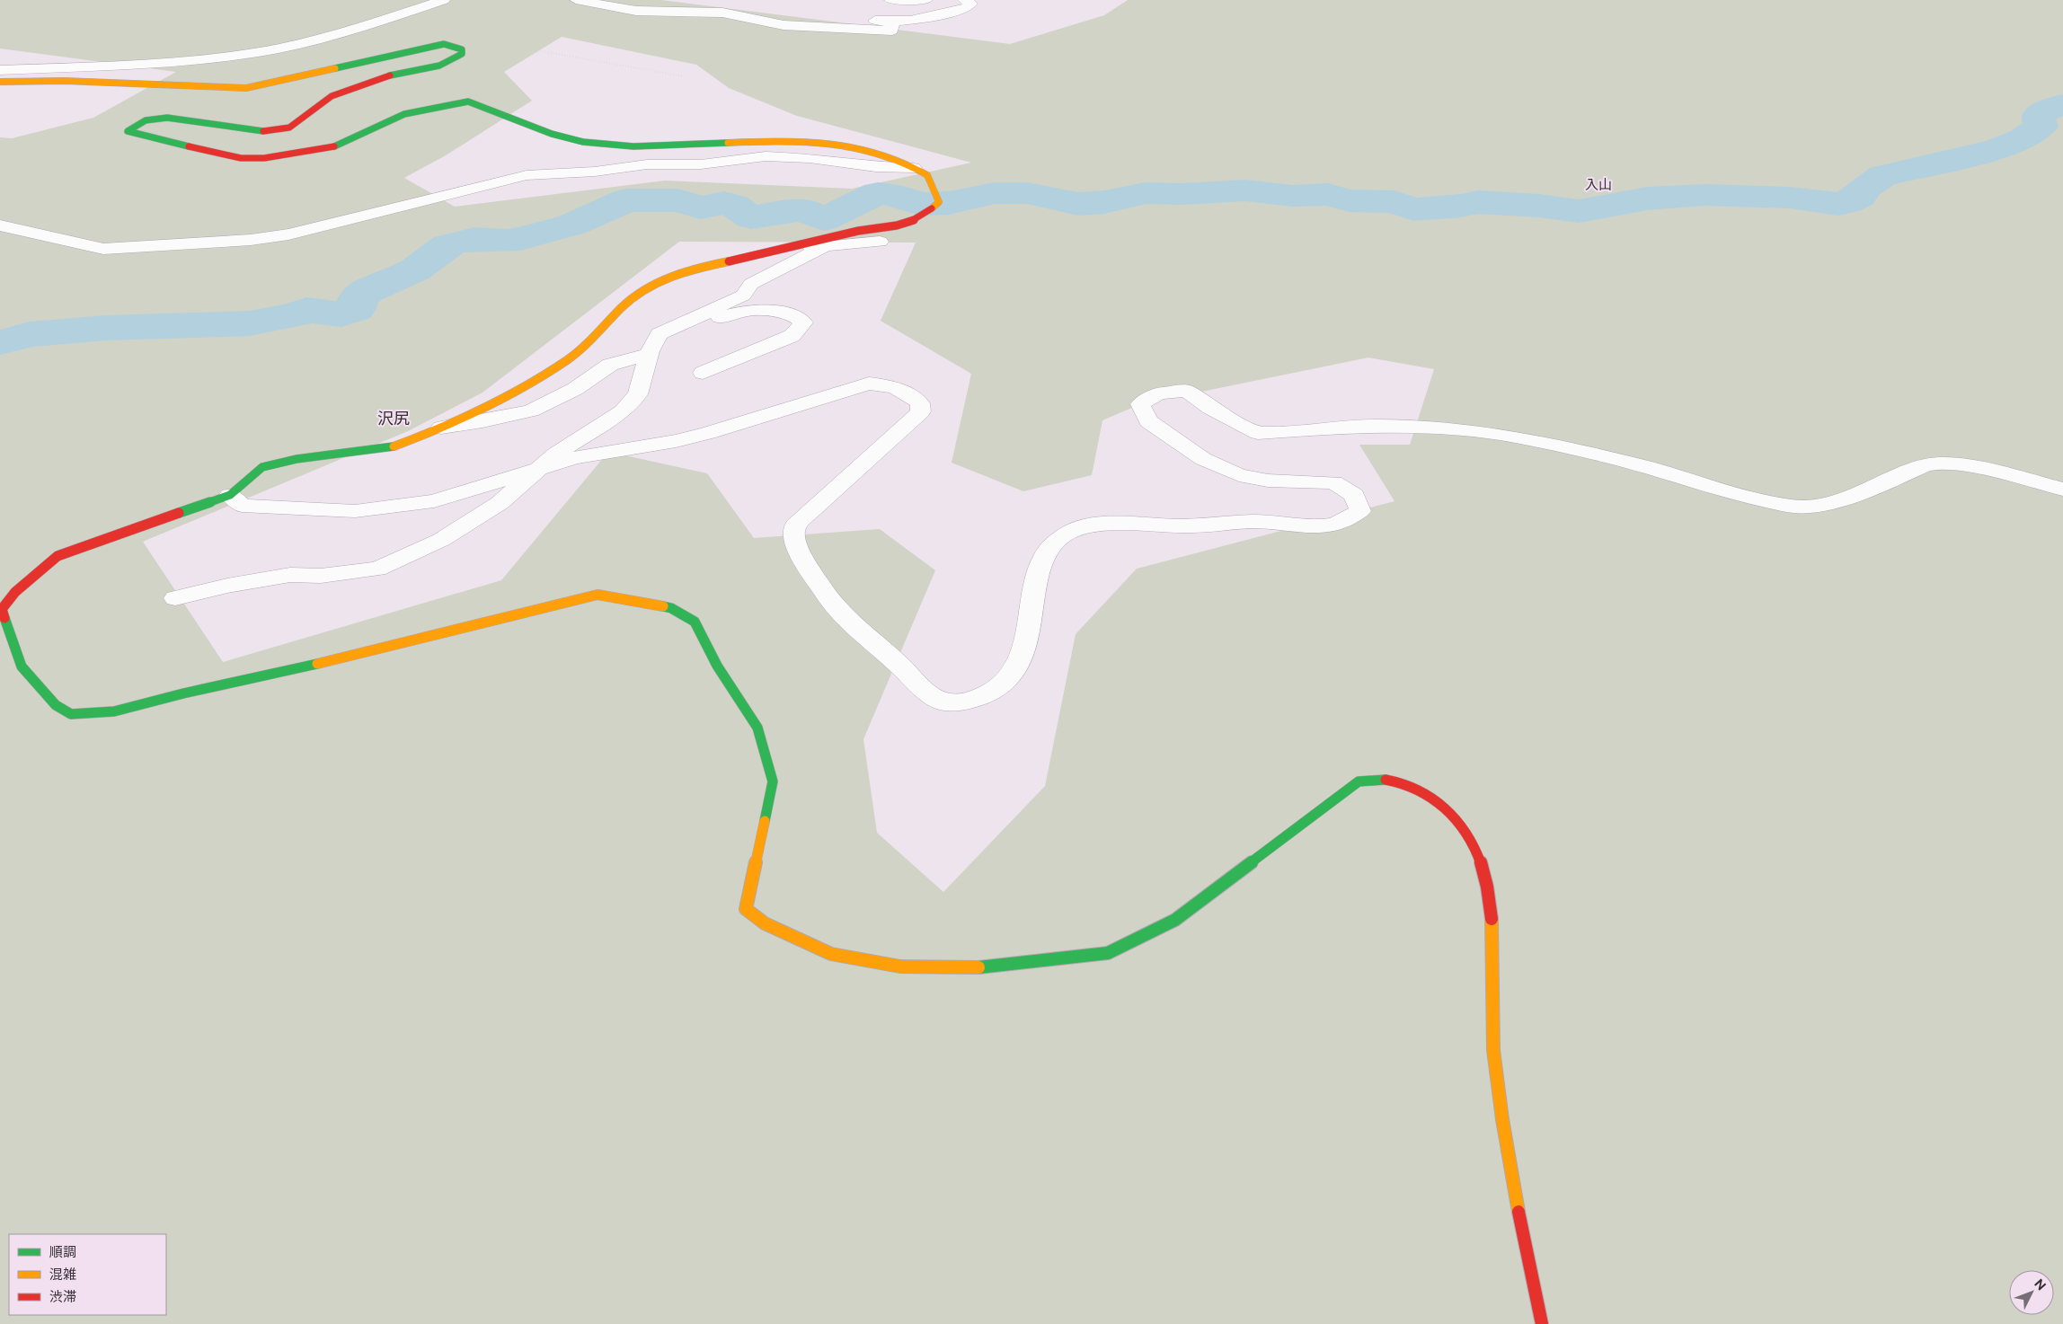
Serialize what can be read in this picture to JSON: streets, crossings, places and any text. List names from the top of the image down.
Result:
{
  "districts": ["入山", "沢尻"],
  "legend": ["順調", "混雑", "渋滞"],
  "north": "top right"
}
